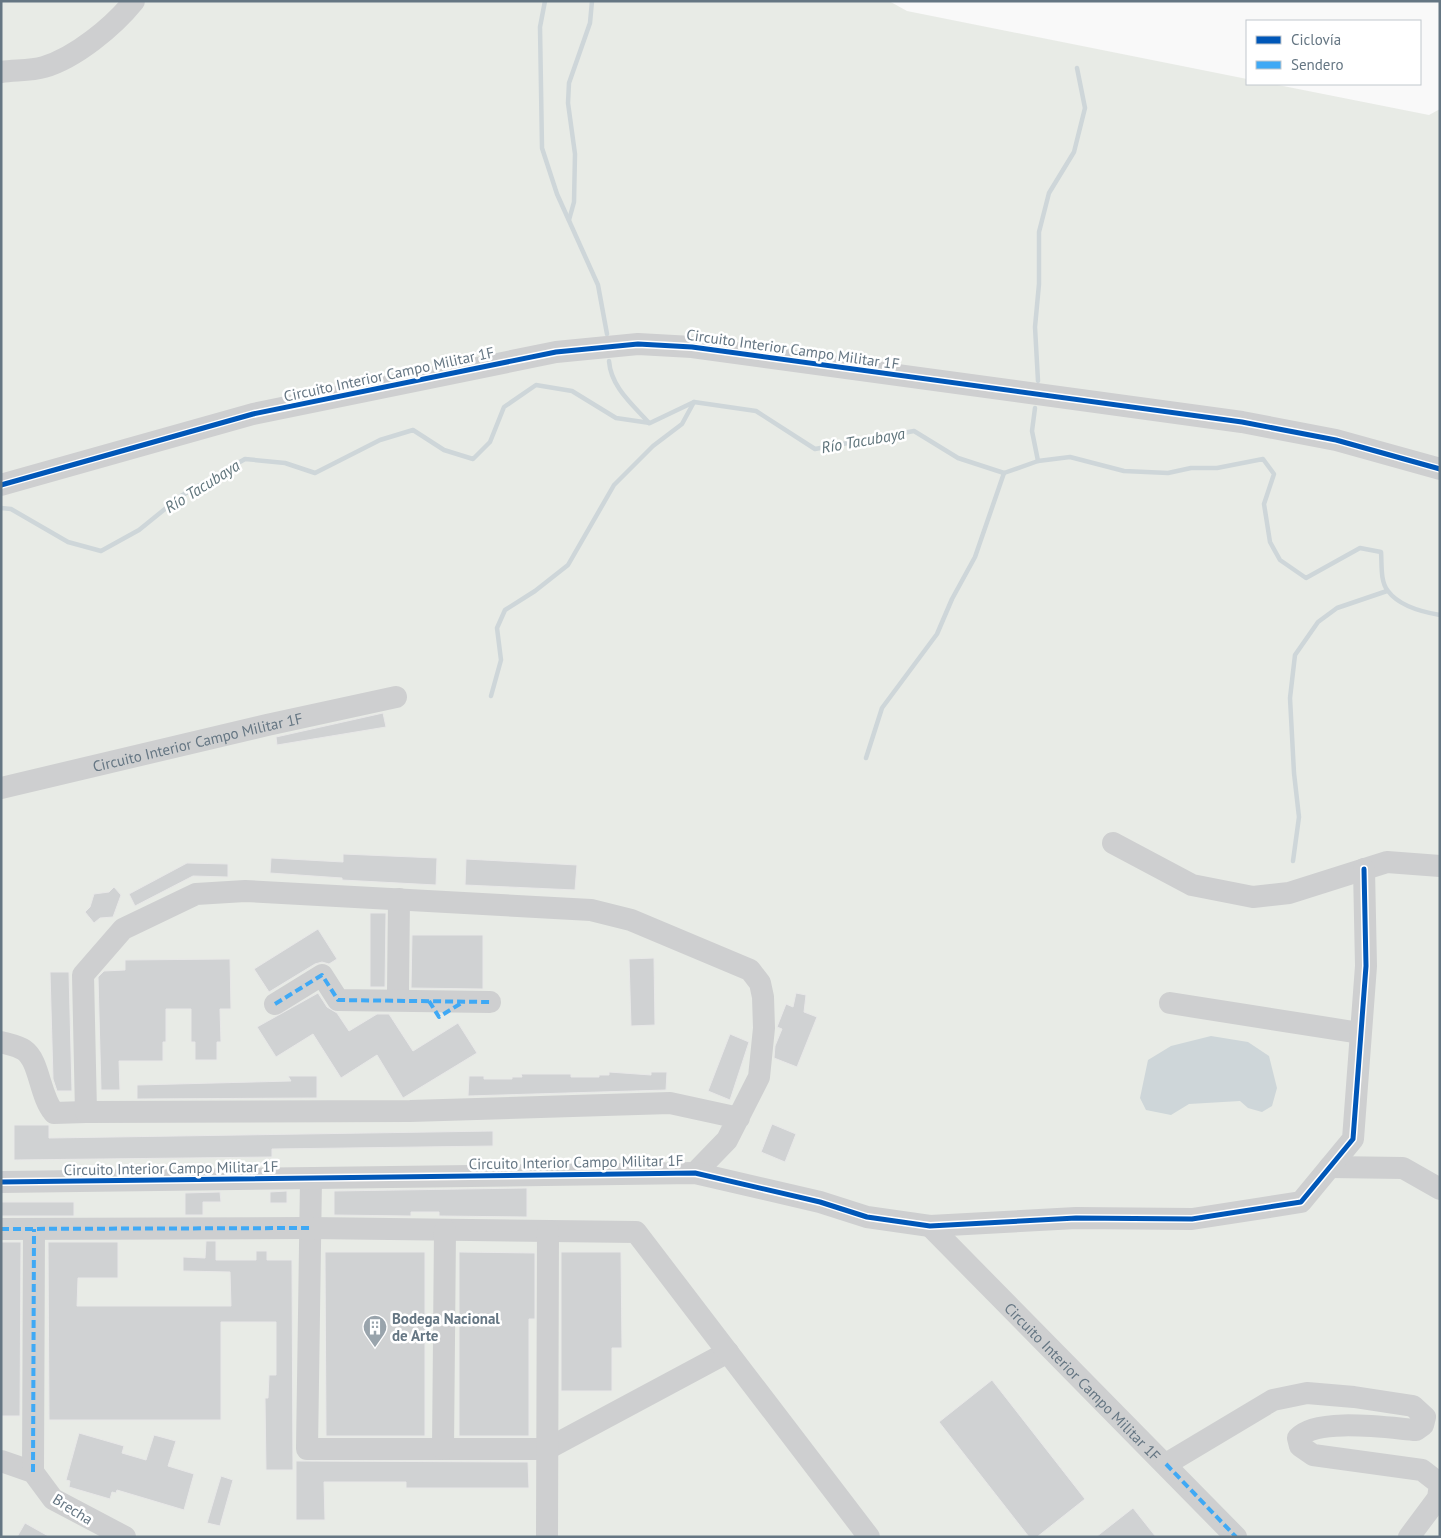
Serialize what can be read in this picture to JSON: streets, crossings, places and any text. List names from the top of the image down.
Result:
{
  "streets": {
    "street": ["Circuito Interior Campo Militar 1F", "Brecha"]
  },
  "water": ["Río Tacubaya"],
  "places": {
    "building": ["Bodega Nacional de Arte"]
  },
  "legend": ["Ciclovía", "Sendero"]
}
